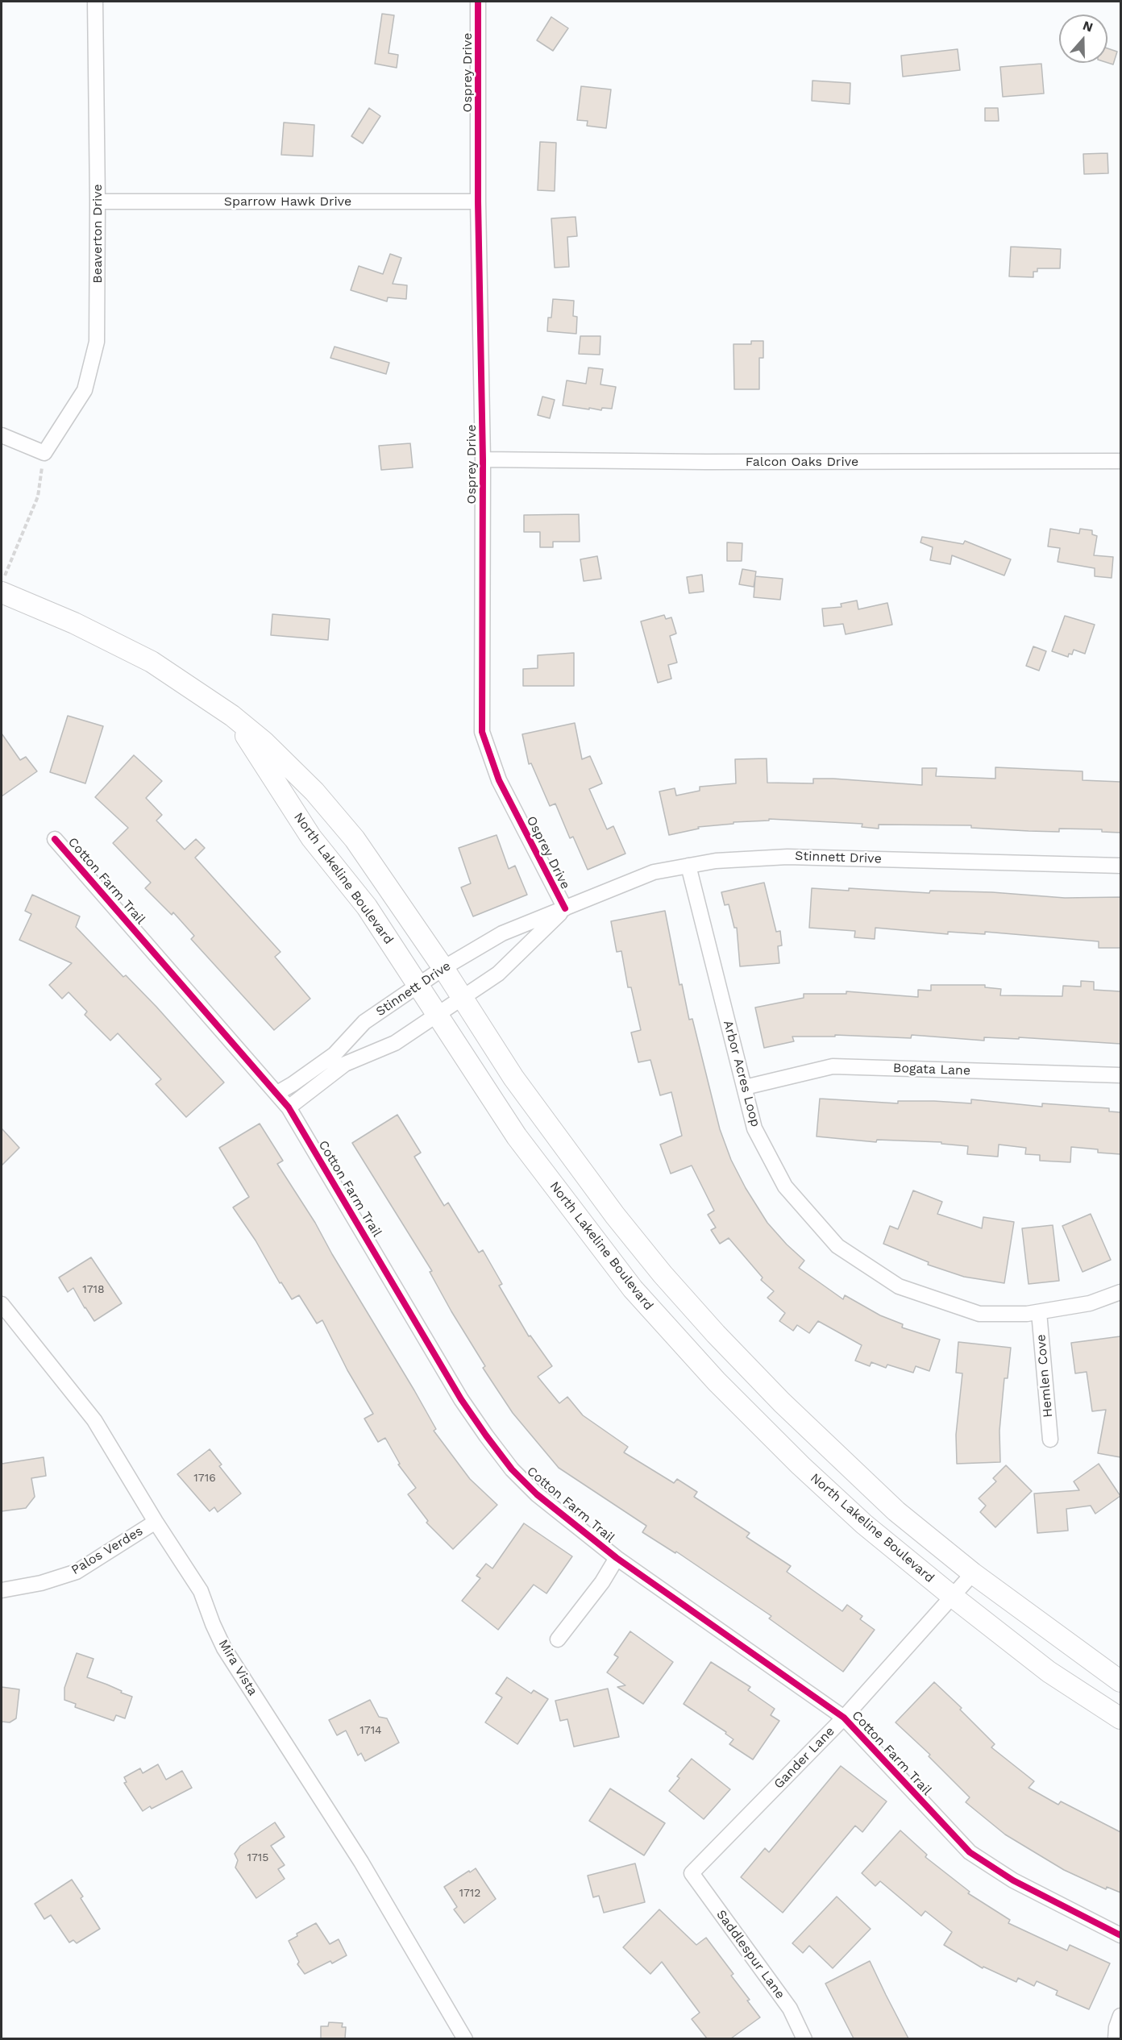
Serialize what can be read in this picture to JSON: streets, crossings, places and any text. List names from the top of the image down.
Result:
{
  "streets": {
    "main road": ["North Lakeline Boulevard"],
    "street": [
      "Osprey Drive",
      "Sparrow Hawk Drive",
      "Beaverton Drive",
      "Falcon Oaks Drive",
      "Stinnett Drive",
      "Cotton Farm Trail",
      "Bogata Lane",
      "Arbor Acres Loop",
      "Hemlen Cove",
      "Palos Verdes",
      "Mira Vista",
      "Gander Lane",
      "Saddlespur Lane"
    ]
  },
  "crossings": [
    ["Osprey Drive", "Sparrow Hawk Drive"],
    ["Osprey Drive", "Falcon Oaks Drive"],
    ["Osprey Drive", "Stinnett Drive"],
    ["Sparrow Hawk Drive", "Beaverton Drive"],
    ["Stinnett Drive", "North Lakeline Boulevard"],
    ["Stinnett Drive", "Cotton Farm Trail"],
    ["Stinnett Drive", "Arbor Acres Loop"],
    ["North Lakeline Boulevard", "Gander Lane"],
    ["Cotton Farm Trail", "Gander Lane"],
    ["Bogata Lane", "Arbor Acres Loop"],
    ["Arbor Acres Loop", "Hemlen Cove"],
    ["Palos Verdes", "Mira Vista"],
    ["Gander Lane", "Saddlespur Lane"]
  ],
  "house_numbers": [
    "1718",
    "1716",
    "1714",
    "1715",
    "1712"
  ],
  "north": "top"
}
